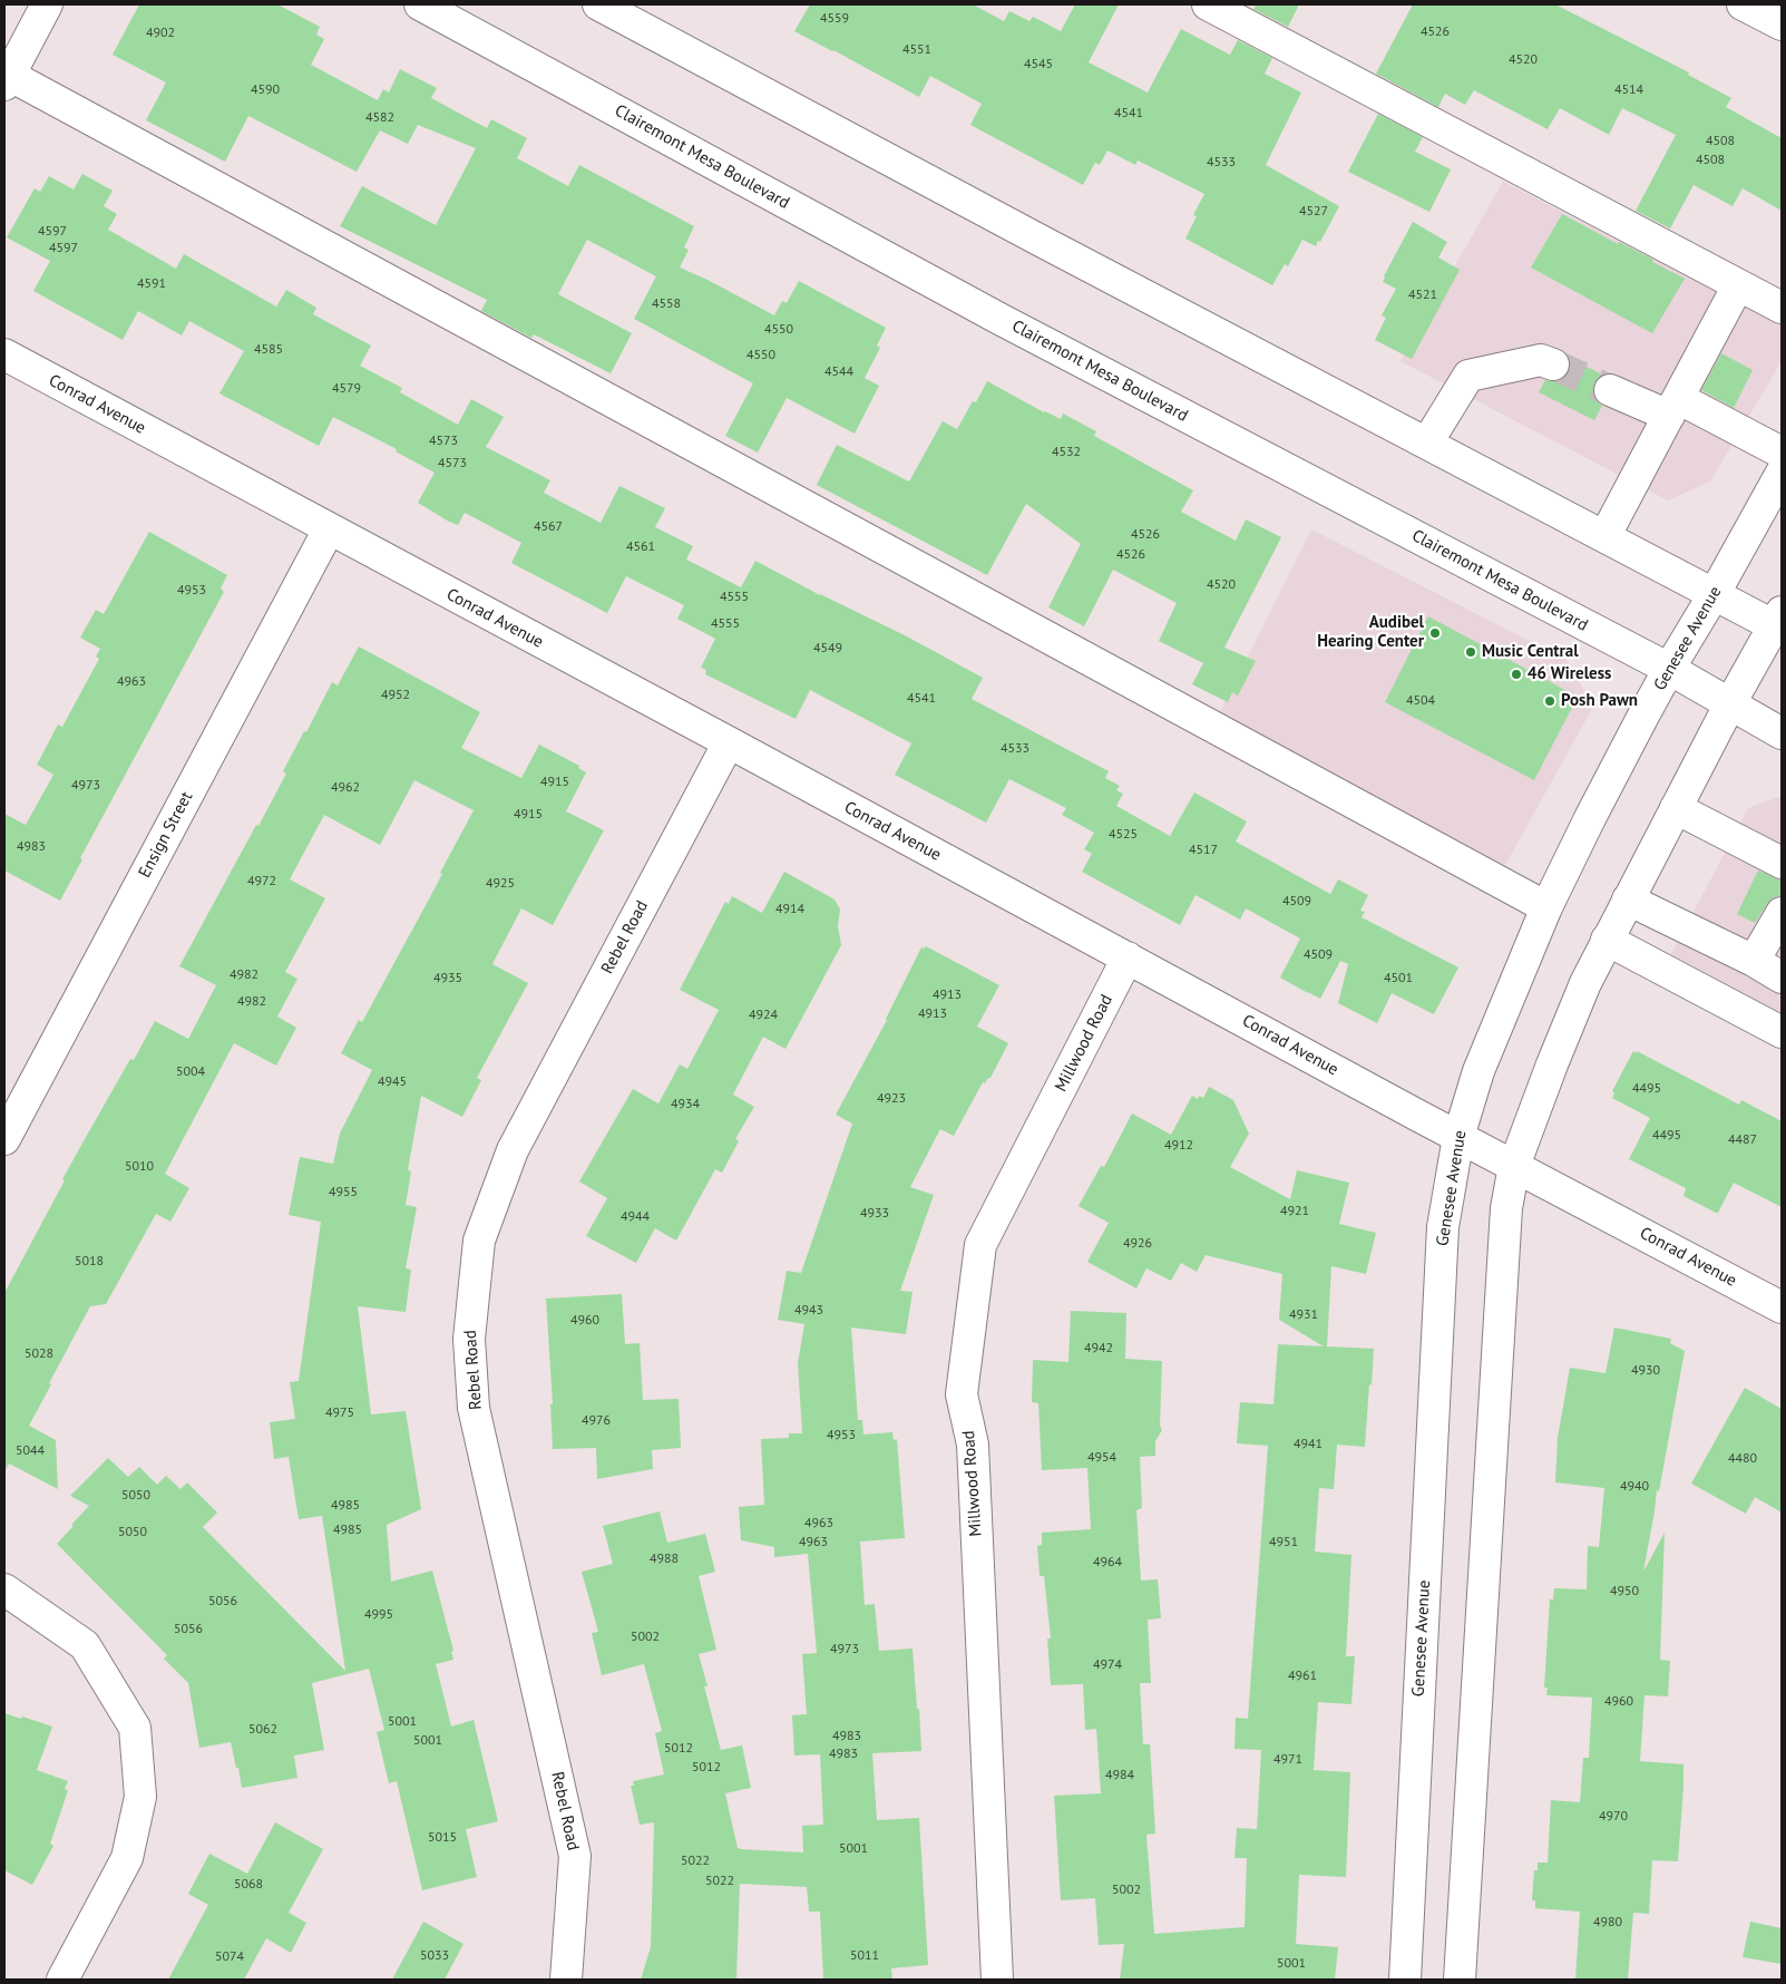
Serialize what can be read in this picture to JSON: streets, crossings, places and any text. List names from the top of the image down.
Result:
{
  "streets": {
    "main road": [
      "Clairemont Mesa Boulevard",
      "Conrad Avenue",
      "Genesee Avenue",
      "Ensign Street",
      "Rebel Road",
      "Millwood Road"
    ]
  },
  "crossings": [
    ["Clairemont Mesa Boulevard", "Genesee Avenue"],
    ["Conrad Avenue", "Genesee Avenue"],
    ["Conrad Avenue", "Ensign Street"],
    ["Conrad Avenue", "Rebel Road"],
    ["Conrad Avenue", "Millwood Road"]
  ],
  "places": [
    "Audibel Hearing Center",
    "Music Central",
    "46 Wireless",
    "Posh Pawn"
  ],
  "house_numbers": [
    "4559",
    "4526",
    "4902",
    "4551",
    "4520",
    "4545",
    "4590",
    "4514",
    "4541",
    "4582",
    "4508",
    "4508",
    "4533",
    "4527",
    "4597",
    "4597",
    "4591",
    "4521",
    "4558",
    "4550",
    "4585",
    "4550",
    "4544",
    "4579",
    "4573",
    "4532",
    "4573",
    "4567",
    "4526",
    "4561",
    "4526",
    "4520",
    "4953",
    "4555",
    "4555",
    "4549",
    "4963",
    "4952",
    "4541",
    "4504",
    "4533",
    "4915",
    "4973",
    "4962",
    "4915",
    "4525",
    "4983",
    "4517",
    "4972",
    "4925",
    "4509",
    "4914",
    "4509",
    "4982",
    "4935",
    "4501",
    "4913",
    "4982",
    "4913",
    "4924",
    "5004",
    "4945",
    "4495",
    "4923",
    "4934",
    "4495",
    "4487",
    "4912",
    "5010",
    "4955",
    "4921",
    "4933",
    "4944",
    "4926",
    "5018",
    "4943",
    "4931",
    "4960",
    "4942",
    "5028",
    "4930",
    "4975",
    "4976",
    "4953",
    "4941",
    "5044",
    "4954",
    "4480",
    "4940",
    "5050",
    "4985",
    "4963",
    "4985",
    "5050",
    "4963",
    "4951",
    "4988",
    "4964",
    "4950",
    "5056",
    "4995",
    "5056",
    "5002",
    "4973",
    "4974",
    "4961",
    "4960",
    "5001",
    "5062",
    "4983",
    "5001",
    "5012",
    "4983",
    "4971",
    "5012",
    "4984",
    "4970",
    "5015",
    "5001",
    "5022",
    "5022",
    "5068",
    "5002",
    "4980",
    "5033",
    "5011",
    "5074",
    "5001"
  ]
}
